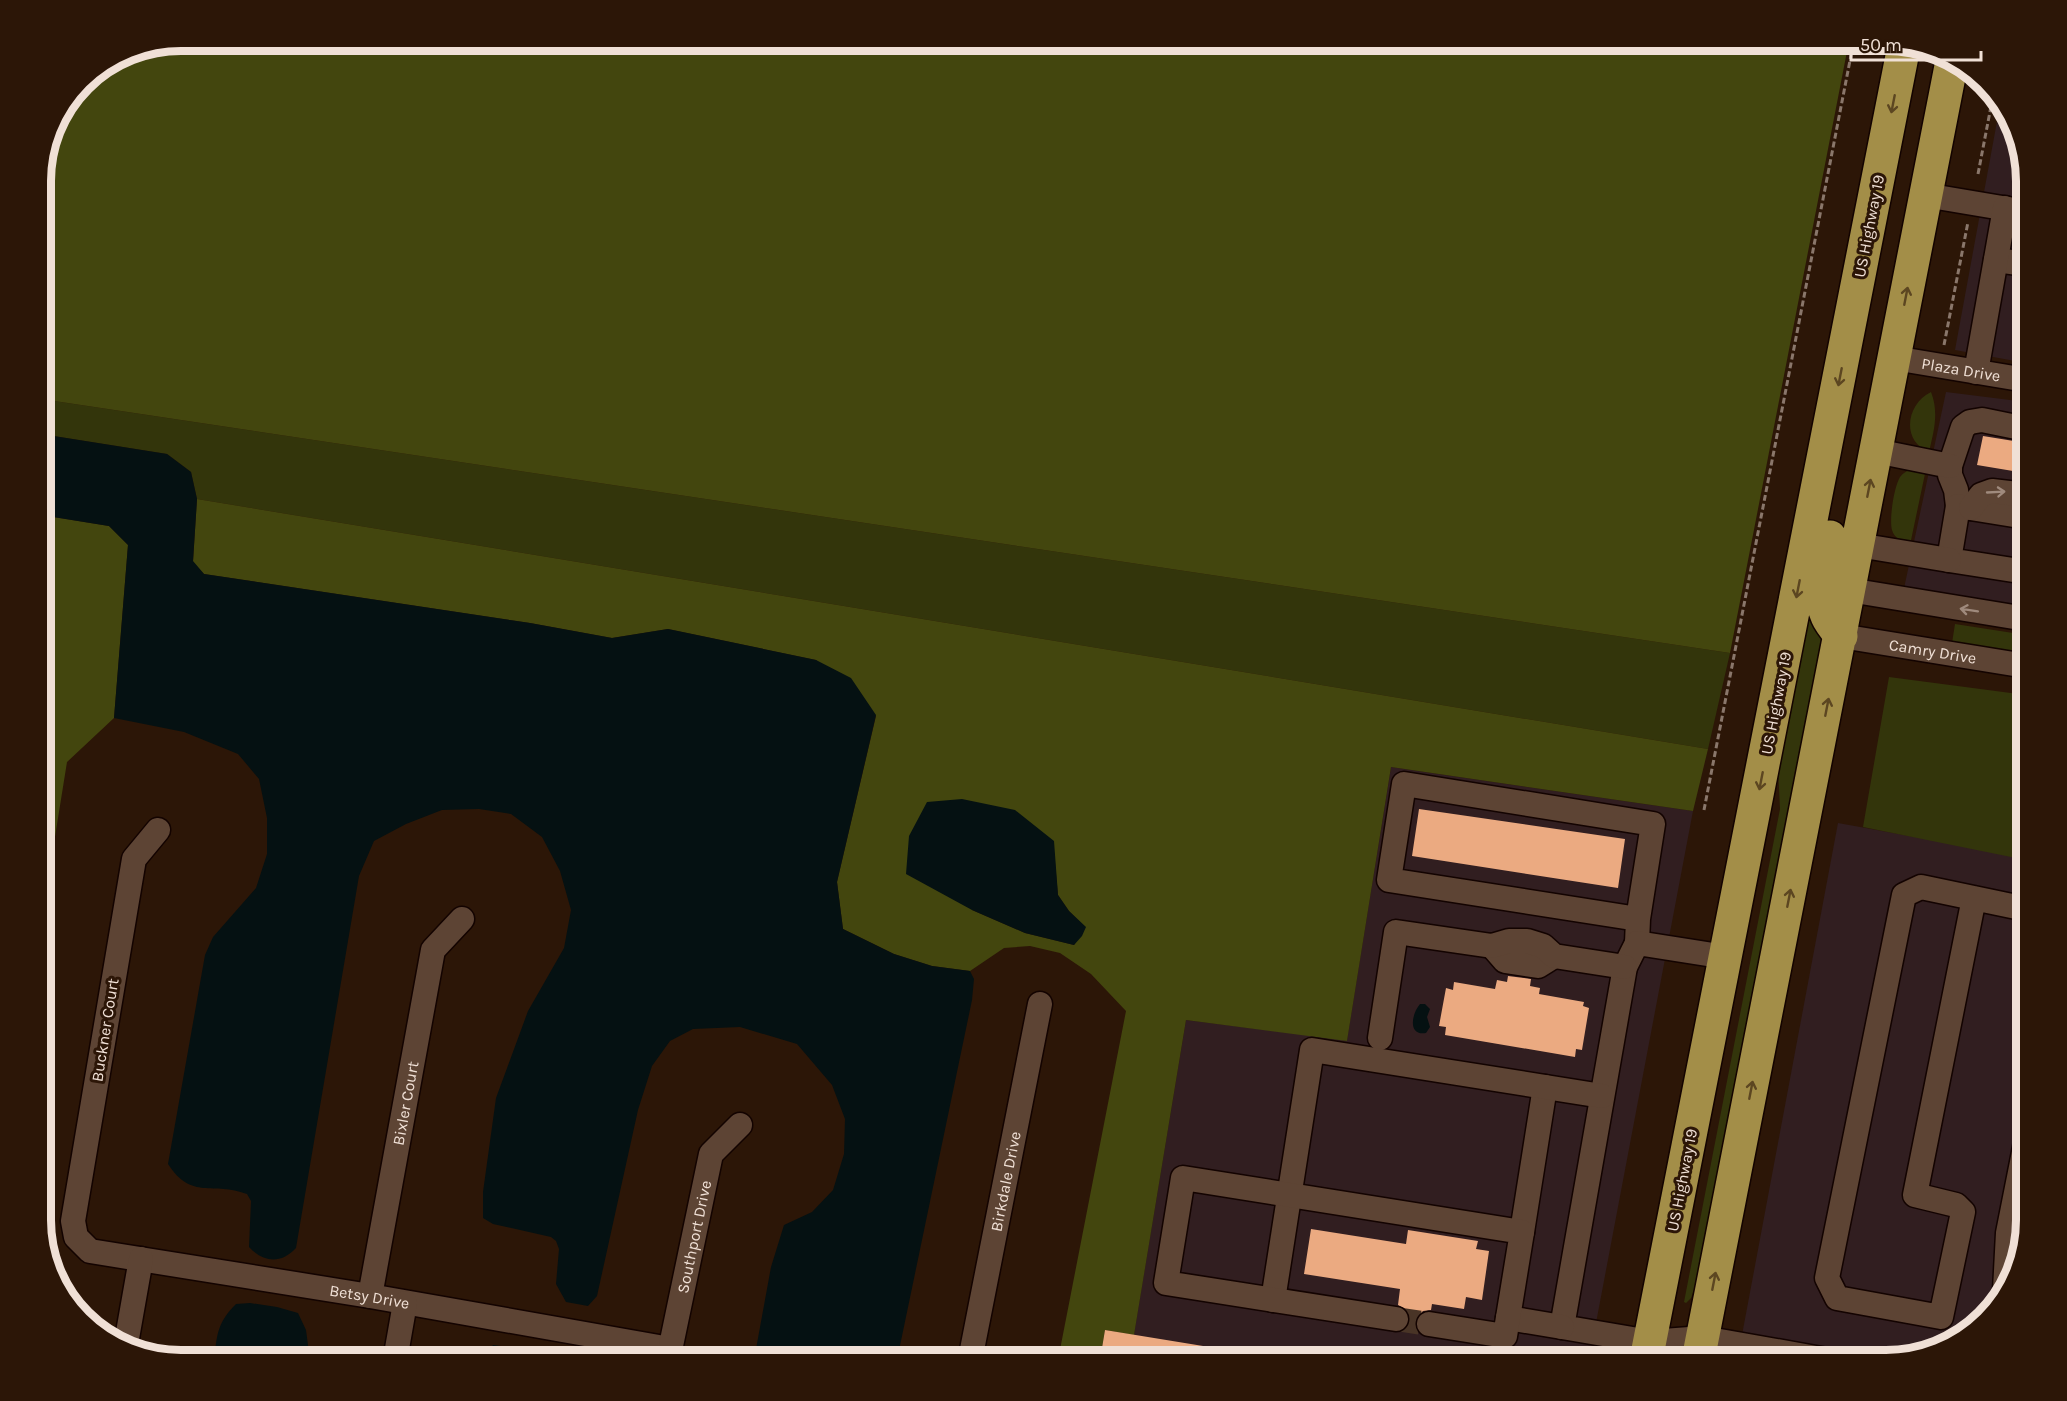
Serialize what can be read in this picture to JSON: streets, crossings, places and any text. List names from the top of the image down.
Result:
{
  "streets": {
    "highway": ["US Highway 19"],
    "street": [
      "Plaza Drive",
      "Camry Drive",
      "Buckner Court",
      "Bixler Court",
      "Birkdale Drive",
      "Southport Drive",
      "Betsy Drive"
    ]
  },
  "crossings": [
    ["Buckner Court", "Betsy Drive"],
    ["Bixler Court", "Betsy Drive"]
  ],
  "scale_bar": "50 m"
}
